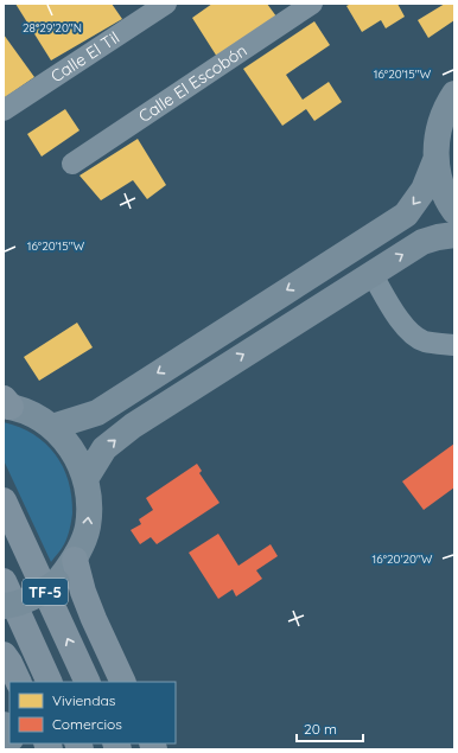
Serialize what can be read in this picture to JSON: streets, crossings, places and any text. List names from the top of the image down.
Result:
{
  "streets": {
    "highway": ["TF-5"],
    "street": ["Calle El Til", "Calle El Escobón"]
  },
  "legend": ["Viviendas", "Comercios"],
  "scale_bar": "20 m",
  "coordinates": ["28°29'20\"N", "16°20'15\"W", "16°20'20\"W"]
}
